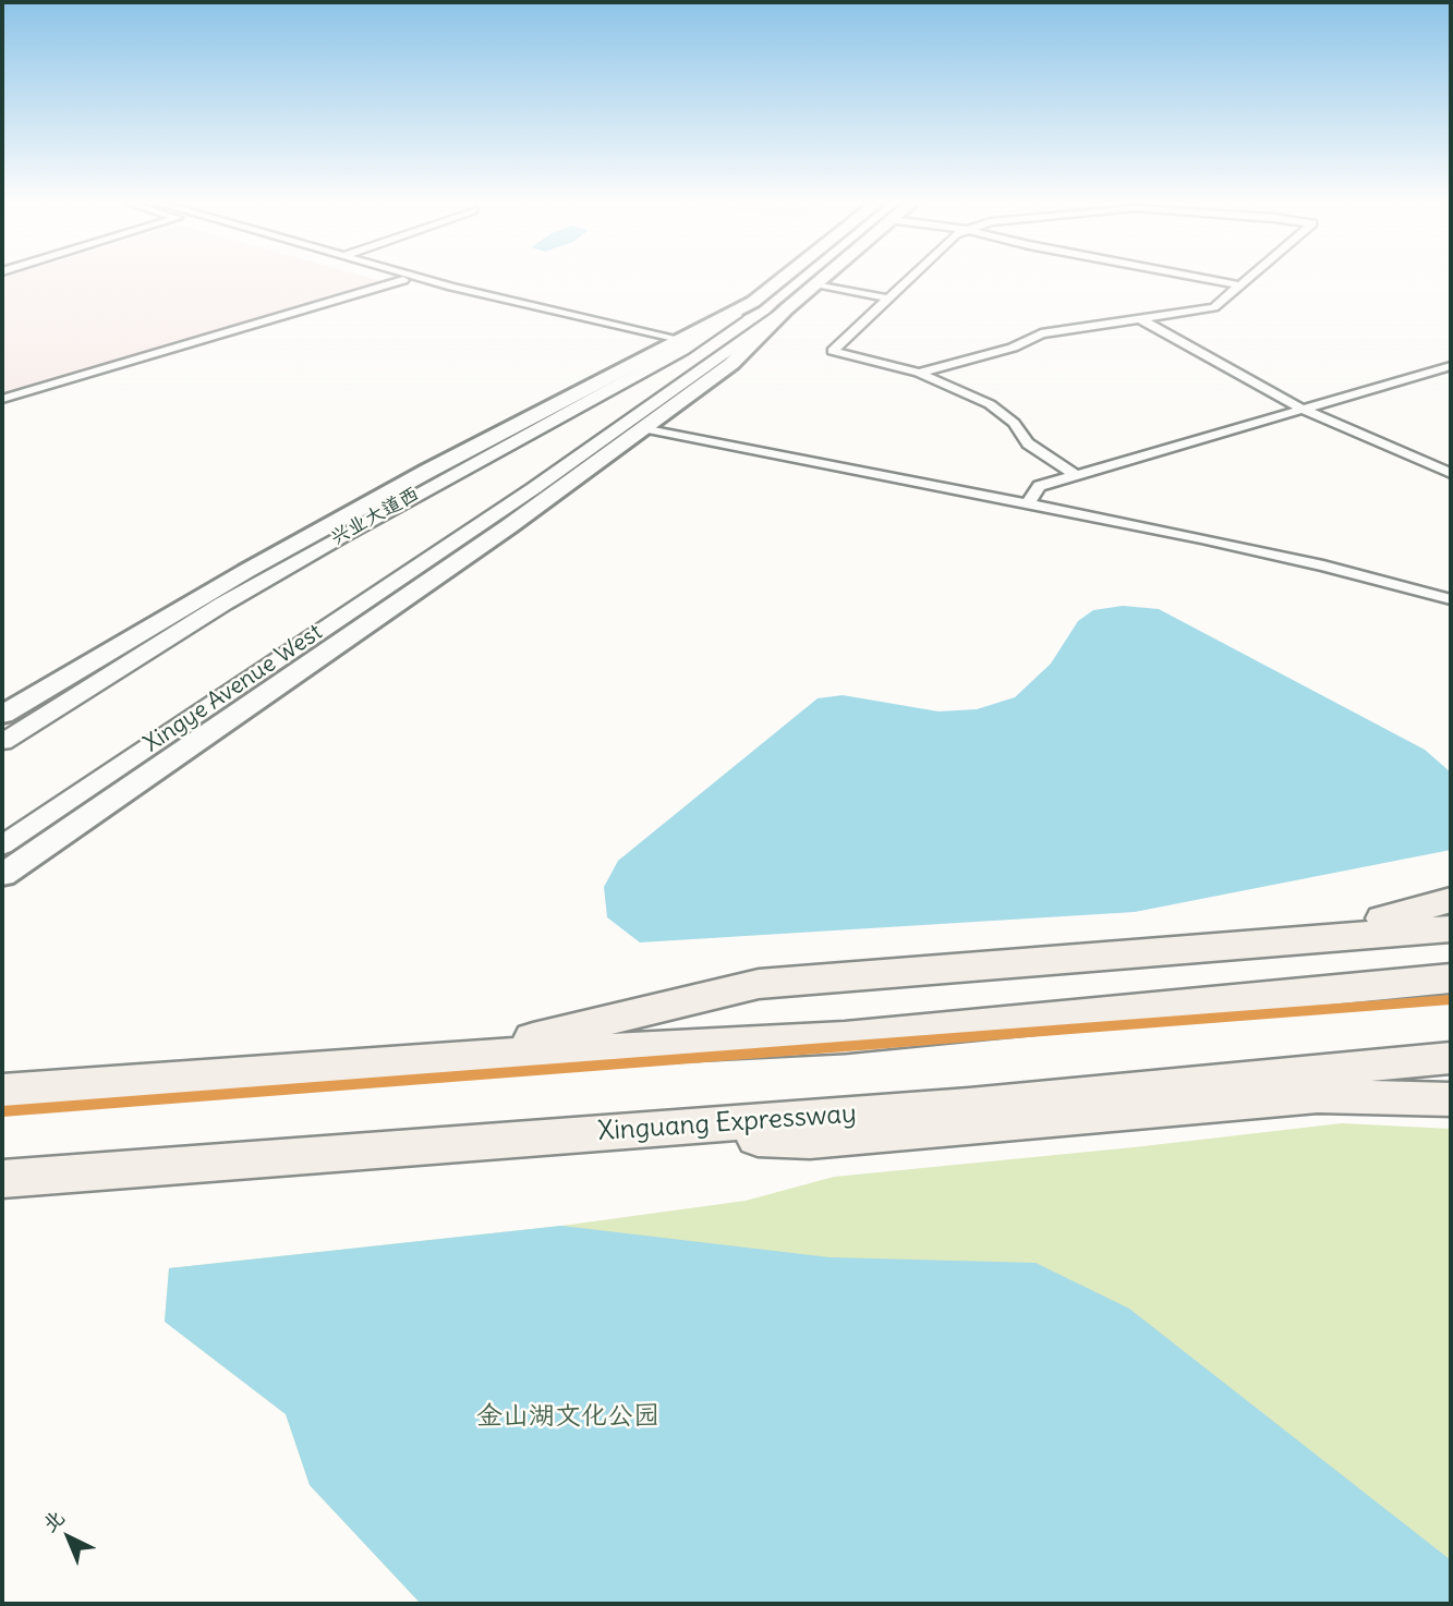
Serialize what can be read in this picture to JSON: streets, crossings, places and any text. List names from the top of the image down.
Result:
{
  "streets": {
    "highway": ["Xinguang Expressway"],
    "street": ["兴业大道西", "Xingye Avenue West"]
  },
  "parks": ["金山湖文化公园"],
  "north": "top left"
}
